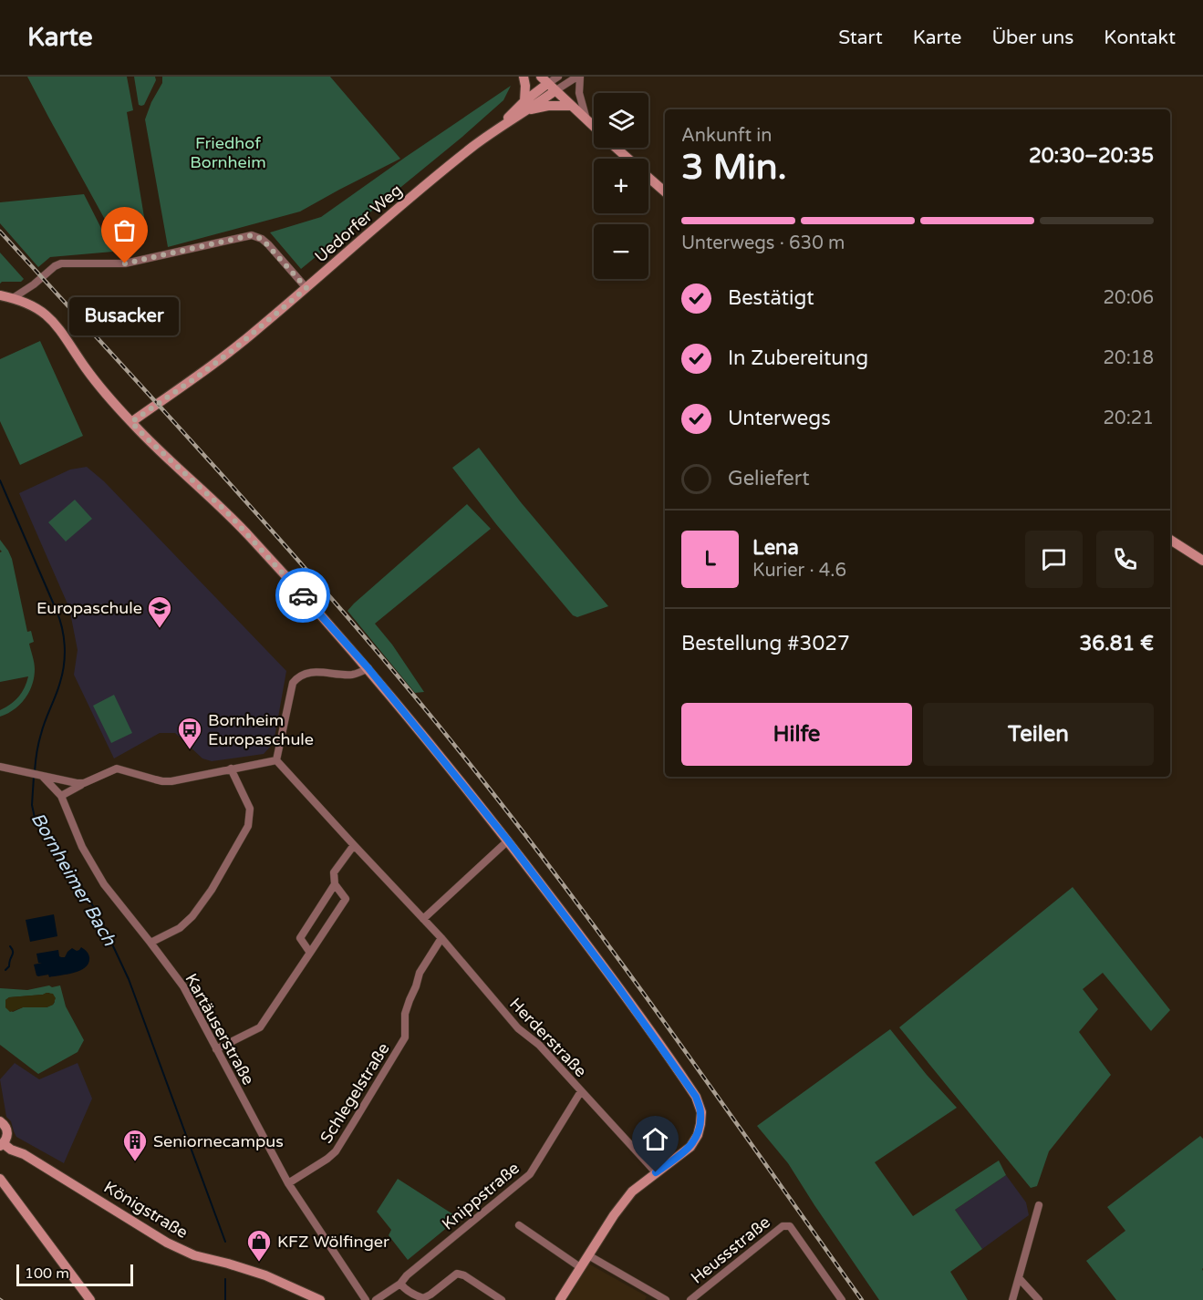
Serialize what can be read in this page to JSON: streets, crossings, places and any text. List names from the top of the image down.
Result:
{
  "streets": {
    "street": [
      "Uedorfer Weg",
      "Kartäuserstraße",
      "Herderstraße",
      "Schlegelstraße",
      "Knippstraße",
      "Königstraße",
      "Heussstraße"
    ]
  },
  "crossings": [
    ["Kartäuserstraße", "Schlegelstraße"],
    ["Herderstraße", "Schlegelstraße"],
    ["Herderstraße", "Knippstraße"]
  ],
  "water": ["Bornheimer Bach"],
  "parks": ["Friedhof Bornheim"],
  "places": {
    "other": ["Busacker"],
    "school or university": ["Europaschule"],
    "bus stop": ["Bornheim Europaschule"],
    "building": ["Seniornecampus"],
    "shop": ["KFZ Wölfinger"]
  },
  "scale_bar": "100 m",
  "page": {
    "header": "Karte",
    "nav": [
      "Start",
      "Karte",
      "Über uns",
      "Kontakt"
    ],
    "map_buttons": ["+", "−"],
    "heading": ["3 Min.", "Ankunft in", "20:30–20:35"],
    "panel": [
      "Lena",
      "Kurier · 4.6",
      "Bestellung #3027",
      "36.81 €"
    ],
    "bar": "Unterwegs · 630 m",
    "list": [
      ["Bestätigt", "20:06"],
      ["In Zubereitung", "20:18"],
      ["Unterwegs", "20:21"],
      "Geliefert"
    ],
    "bubble": "Busacker",
    "round": "L",
    "buttons": ["Hilfe", "Teilen"],
    "scale": "100 m"
  }
}
